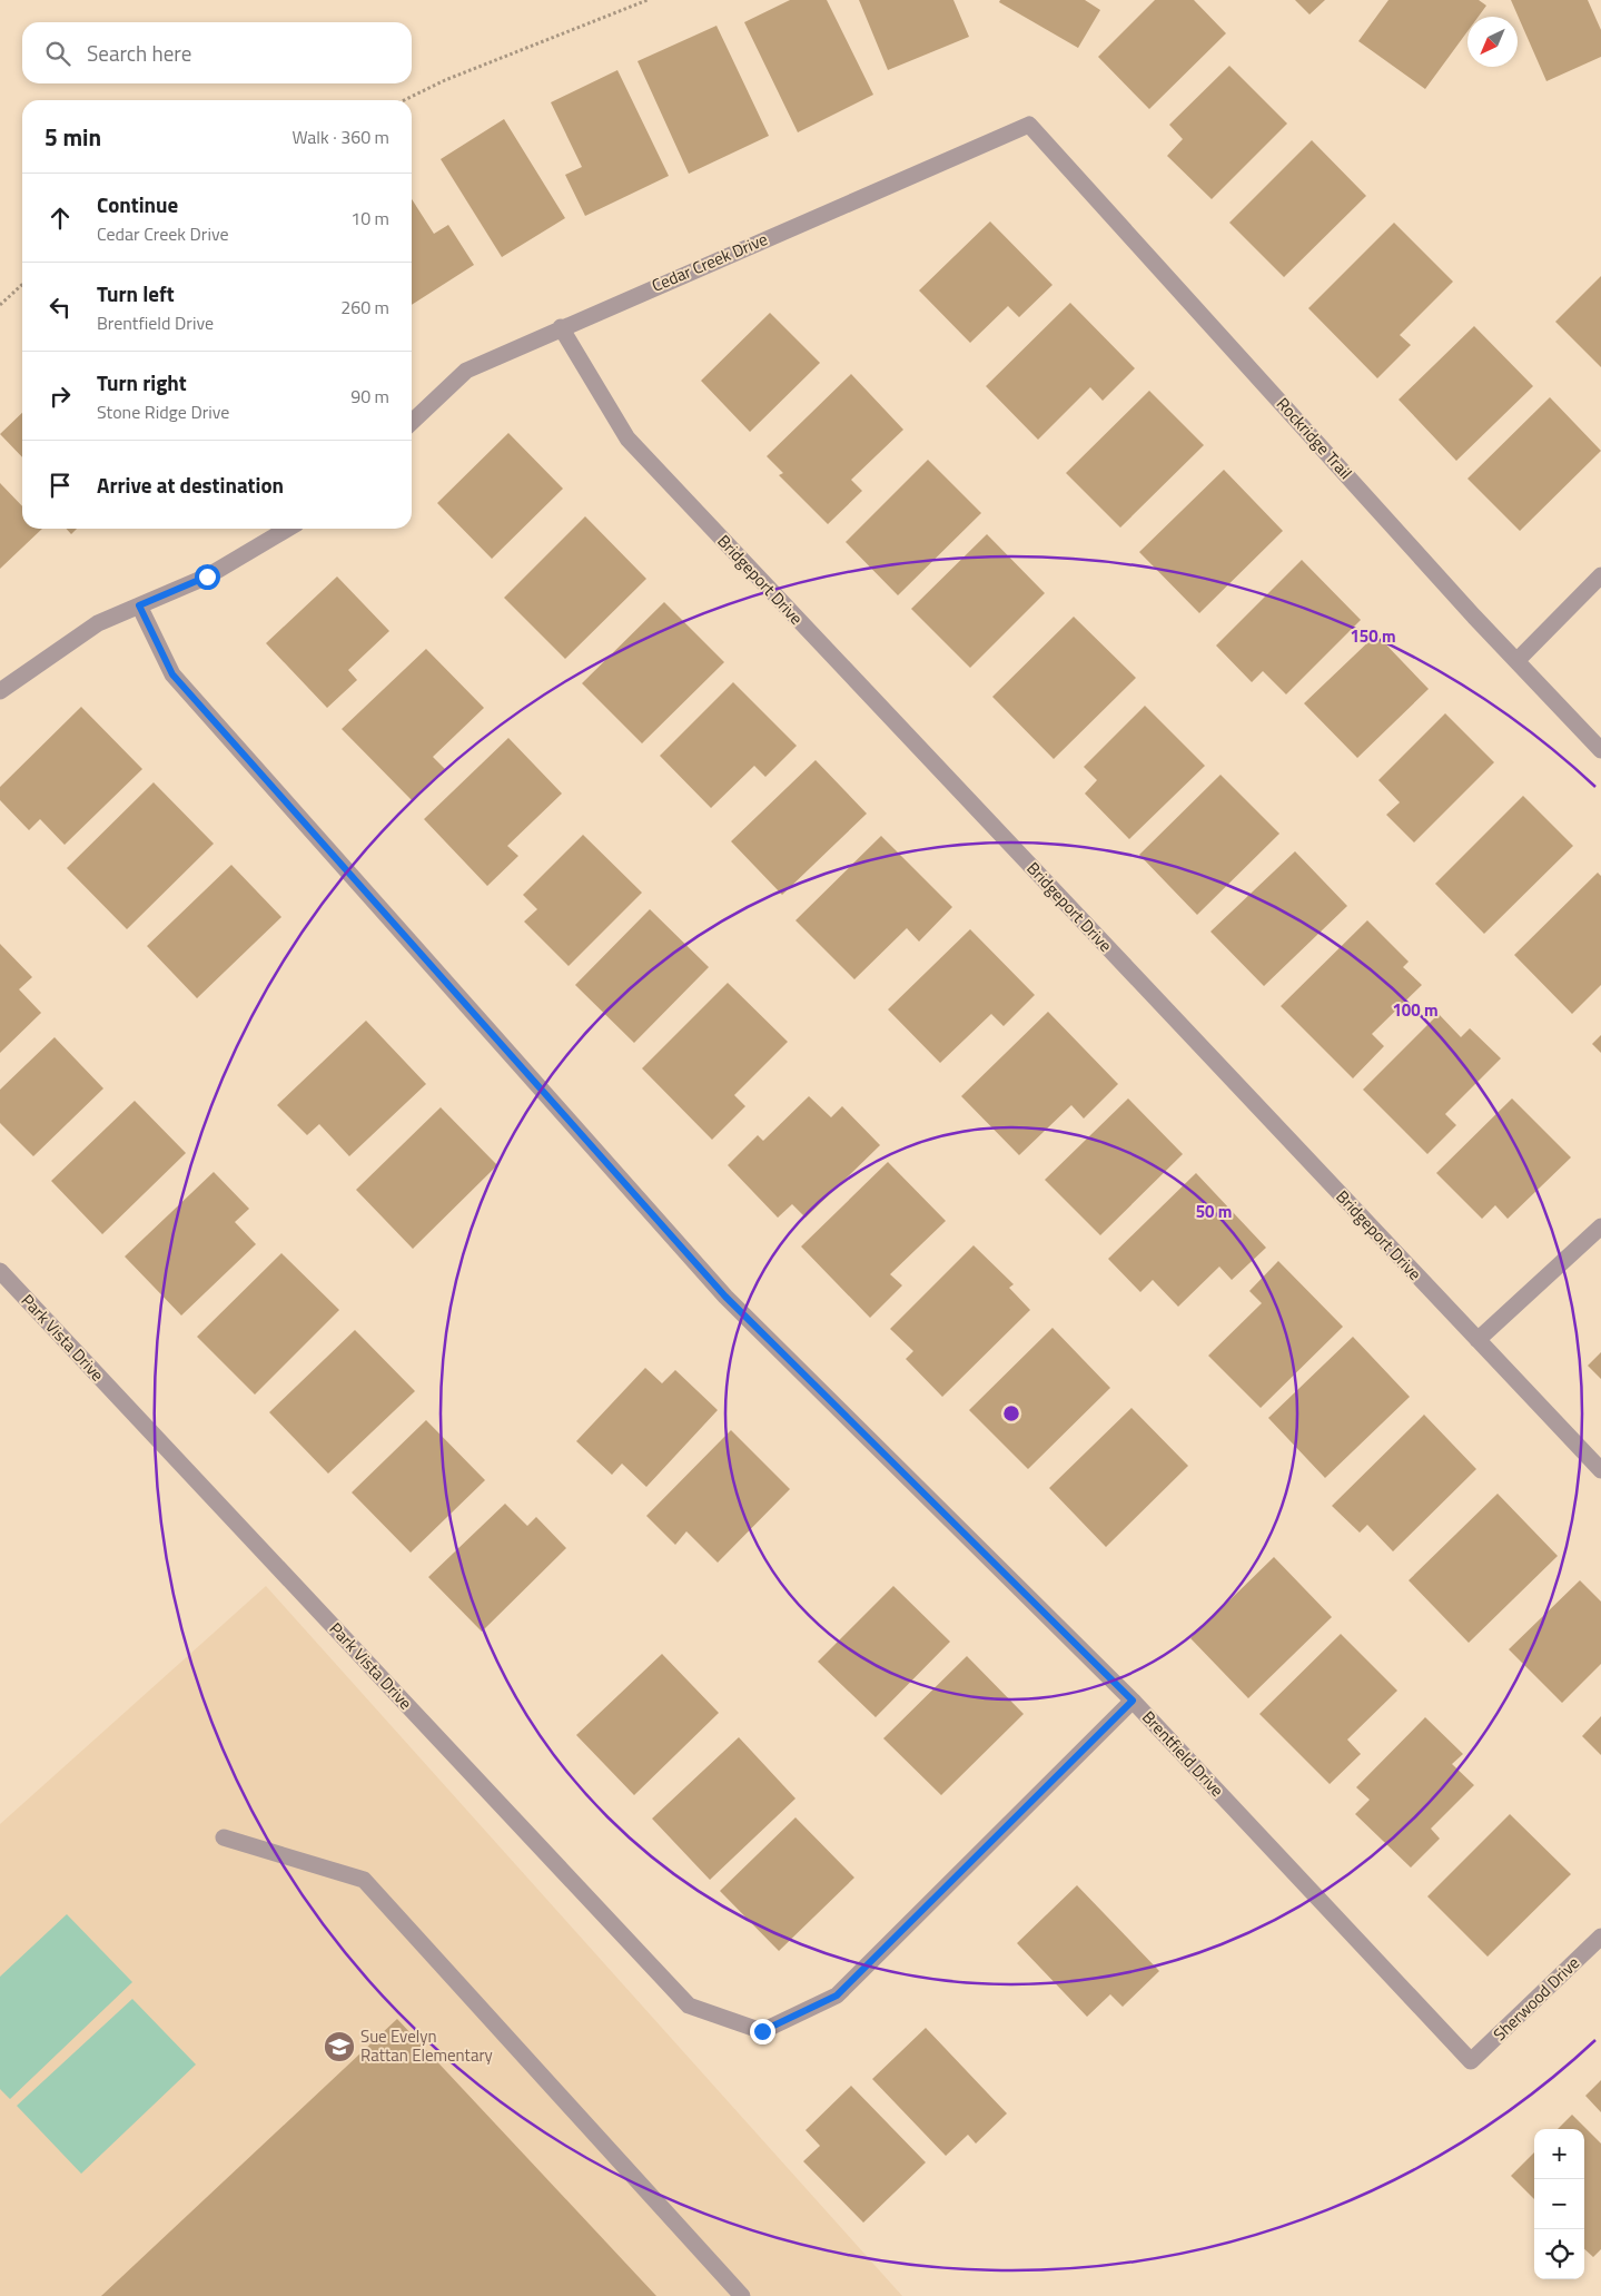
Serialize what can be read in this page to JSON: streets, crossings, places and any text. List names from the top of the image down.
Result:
{
  "streets": {
    "street": [
      "Cedar Creek Drive",
      "Rockridge Trail",
      "Bridgeport Drive",
      "Park Vista Drive",
      "Brentfield Drive",
      "Sherwood Drive"
    ]
  },
  "crossings": [
    ["Cedar Creek Drive", "Rockridge Trail"],
    ["Cedar Creek Drive", "Bridgeport Drive"],
    ["Park Vista Drive", "Brentfield Drive"],
    ["Brentfield Drive", "Sherwood Drive"]
  ],
  "places": {
    "school or university": ["Sue Evelyn Rattan Elementary"]
  },
  "north": "bottom left",
  "page": {
    "search": "Search here",
    "heading": ["5 min", "Walk · 360 m"],
    "list": [
      ["Continue", "Cedar Creek Drive", "10 m"],
      ["Turn left", "Brentfield Drive", "260 m"],
      ["Turn right", "Stone Ridge Drive", "90 m"],
      "Arrive at destination"
    ],
    "map_buttons": ["+", "−"]
  },
  "rings": ["150 m", "100 m", "50 m"]
}
